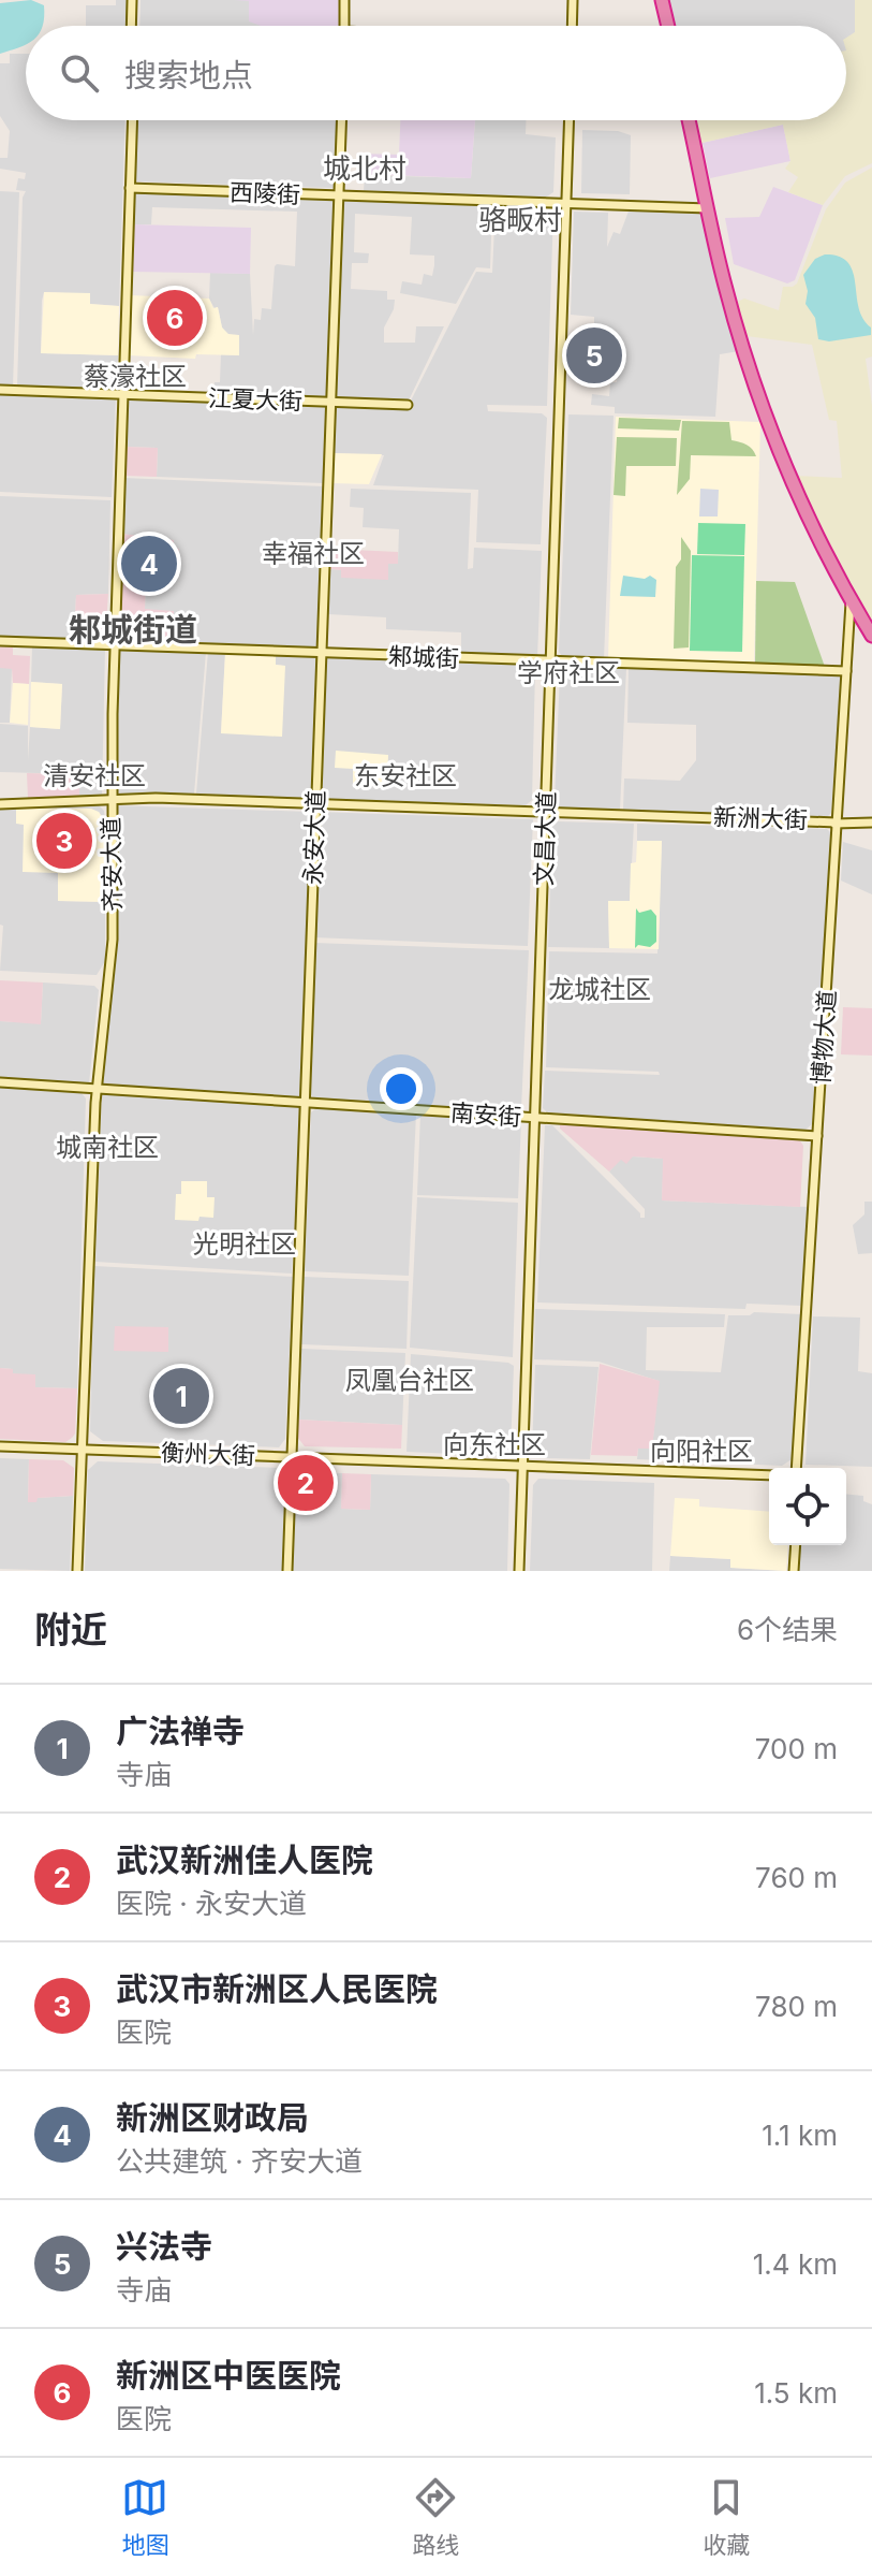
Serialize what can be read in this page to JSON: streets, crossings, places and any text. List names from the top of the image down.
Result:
{
  "streets": {
    "main road": [
      "西陵街",
      "江夏大街",
      "邾城街",
      "新洲大街",
      "永安大道",
      "文昌大道",
      "齐安大道",
      "博物大道",
      "南安街",
      "衡州大街"
    ]
  },
  "crossings": [
    ["西陵街", "永安大道"],
    ["西陵街", "文昌大道"],
    ["西陵街", "齐安大道"],
    ["江夏大街", "永安大道"],
    ["江夏大街", "齐安大道"],
    ["邾城街", "永安大道"],
    ["邾城街", "文昌大道"],
    ["邾城街", "齐安大道"],
    ["邾城街", "博物大道"],
    ["新洲大街", "永安大道"],
    ["新洲大街", "文昌大道"],
    ["新洲大街", "齐安大道"],
    ["新洲大街", "博物大道"],
    ["永安大道", "南安街"],
    ["永安大道", "衡州大街"],
    ["文昌大道", "南安街"],
    ["文昌大道", "衡州大街"],
    ["齐安大道", "南安街"],
    ["齐安大道", "衡州大街"],
    ["博物大道", "南安街"]
  ],
  "districts": [
    "城北村",
    "骆畈村",
    "蔡濠社区",
    "幸福社区",
    "邾城街道",
    "学府社区",
    "清安社区",
    "东安社区",
    "龙城社区",
    "城南社区",
    "光明社区",
    "凤凰台社区",
    "向东社区",
    "向阳社区"
  ],
  "page": {
    "search": "搜索地点",
    "pins": [
      "6",
      "5",
      "4",
      "3",
      "1",
      "2"
    ],
    "heading": ["附近", "6个结果"],
    "list": [
      {
        "mark": "1",
        "name": "广法禅寺",
        "note": "寺庙",
        "value": "700 m"
      },
      {
        "mark": "2",
        "name": "武汉新洲佳人医院",
        "note": "医院 · 永安大道",
        "value": "760 m"
      },
      {
        "mark": "3",
        "name": "武汉市新洲区人民医院",
        "note": "医院",
        "value": "780 m"
      },
      {
        "mark": "4",
        "name": "新洲区财政局",
        "note": "公共建筑 · 齐安大道",
        "value": "1.1 km"
      },
      {
        "mark": "5",
        "name": "兴法寺",
        "note": "寺庙",
        "value": "1.4 km"
      },
      {
        "mark": "6",
        "name": "新洲区中医医院",
        "note": "医院",
        "value": "1.5 km"
      }
    ],
    "nav": ["地图", "路线", "收藏"]
  }
}
